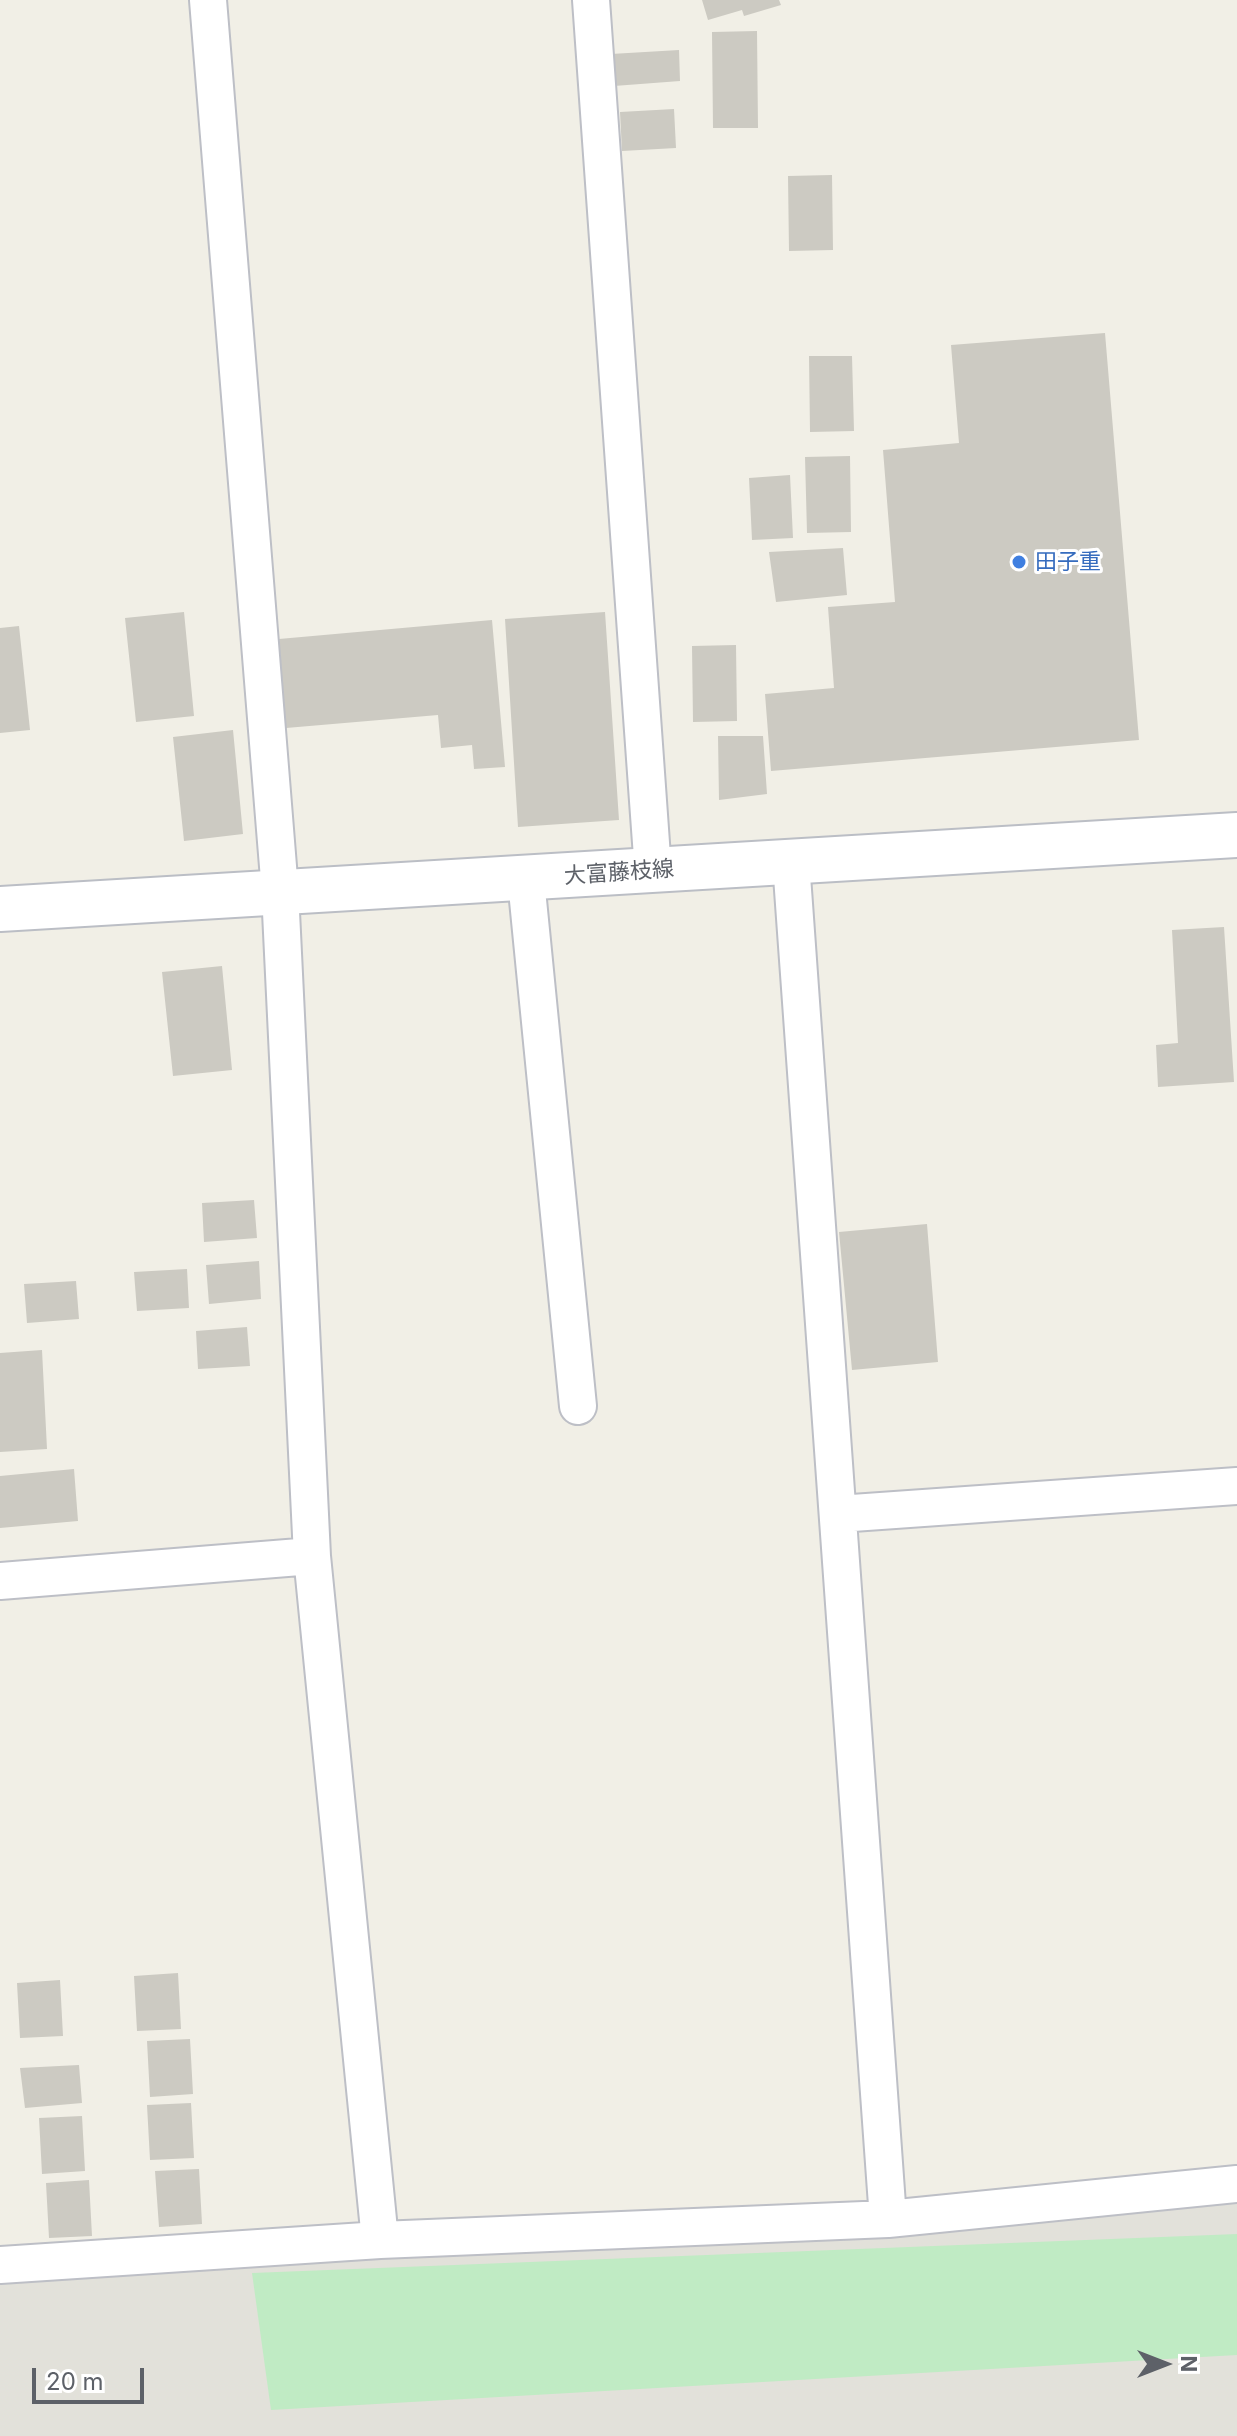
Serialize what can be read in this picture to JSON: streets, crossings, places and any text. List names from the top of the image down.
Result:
{
  "streets": {
    "main road": ["大富藤枝線"]
  },
  "places": ["田子重"],
  "scale_bar": "20 m",
  "north": "right"
}
